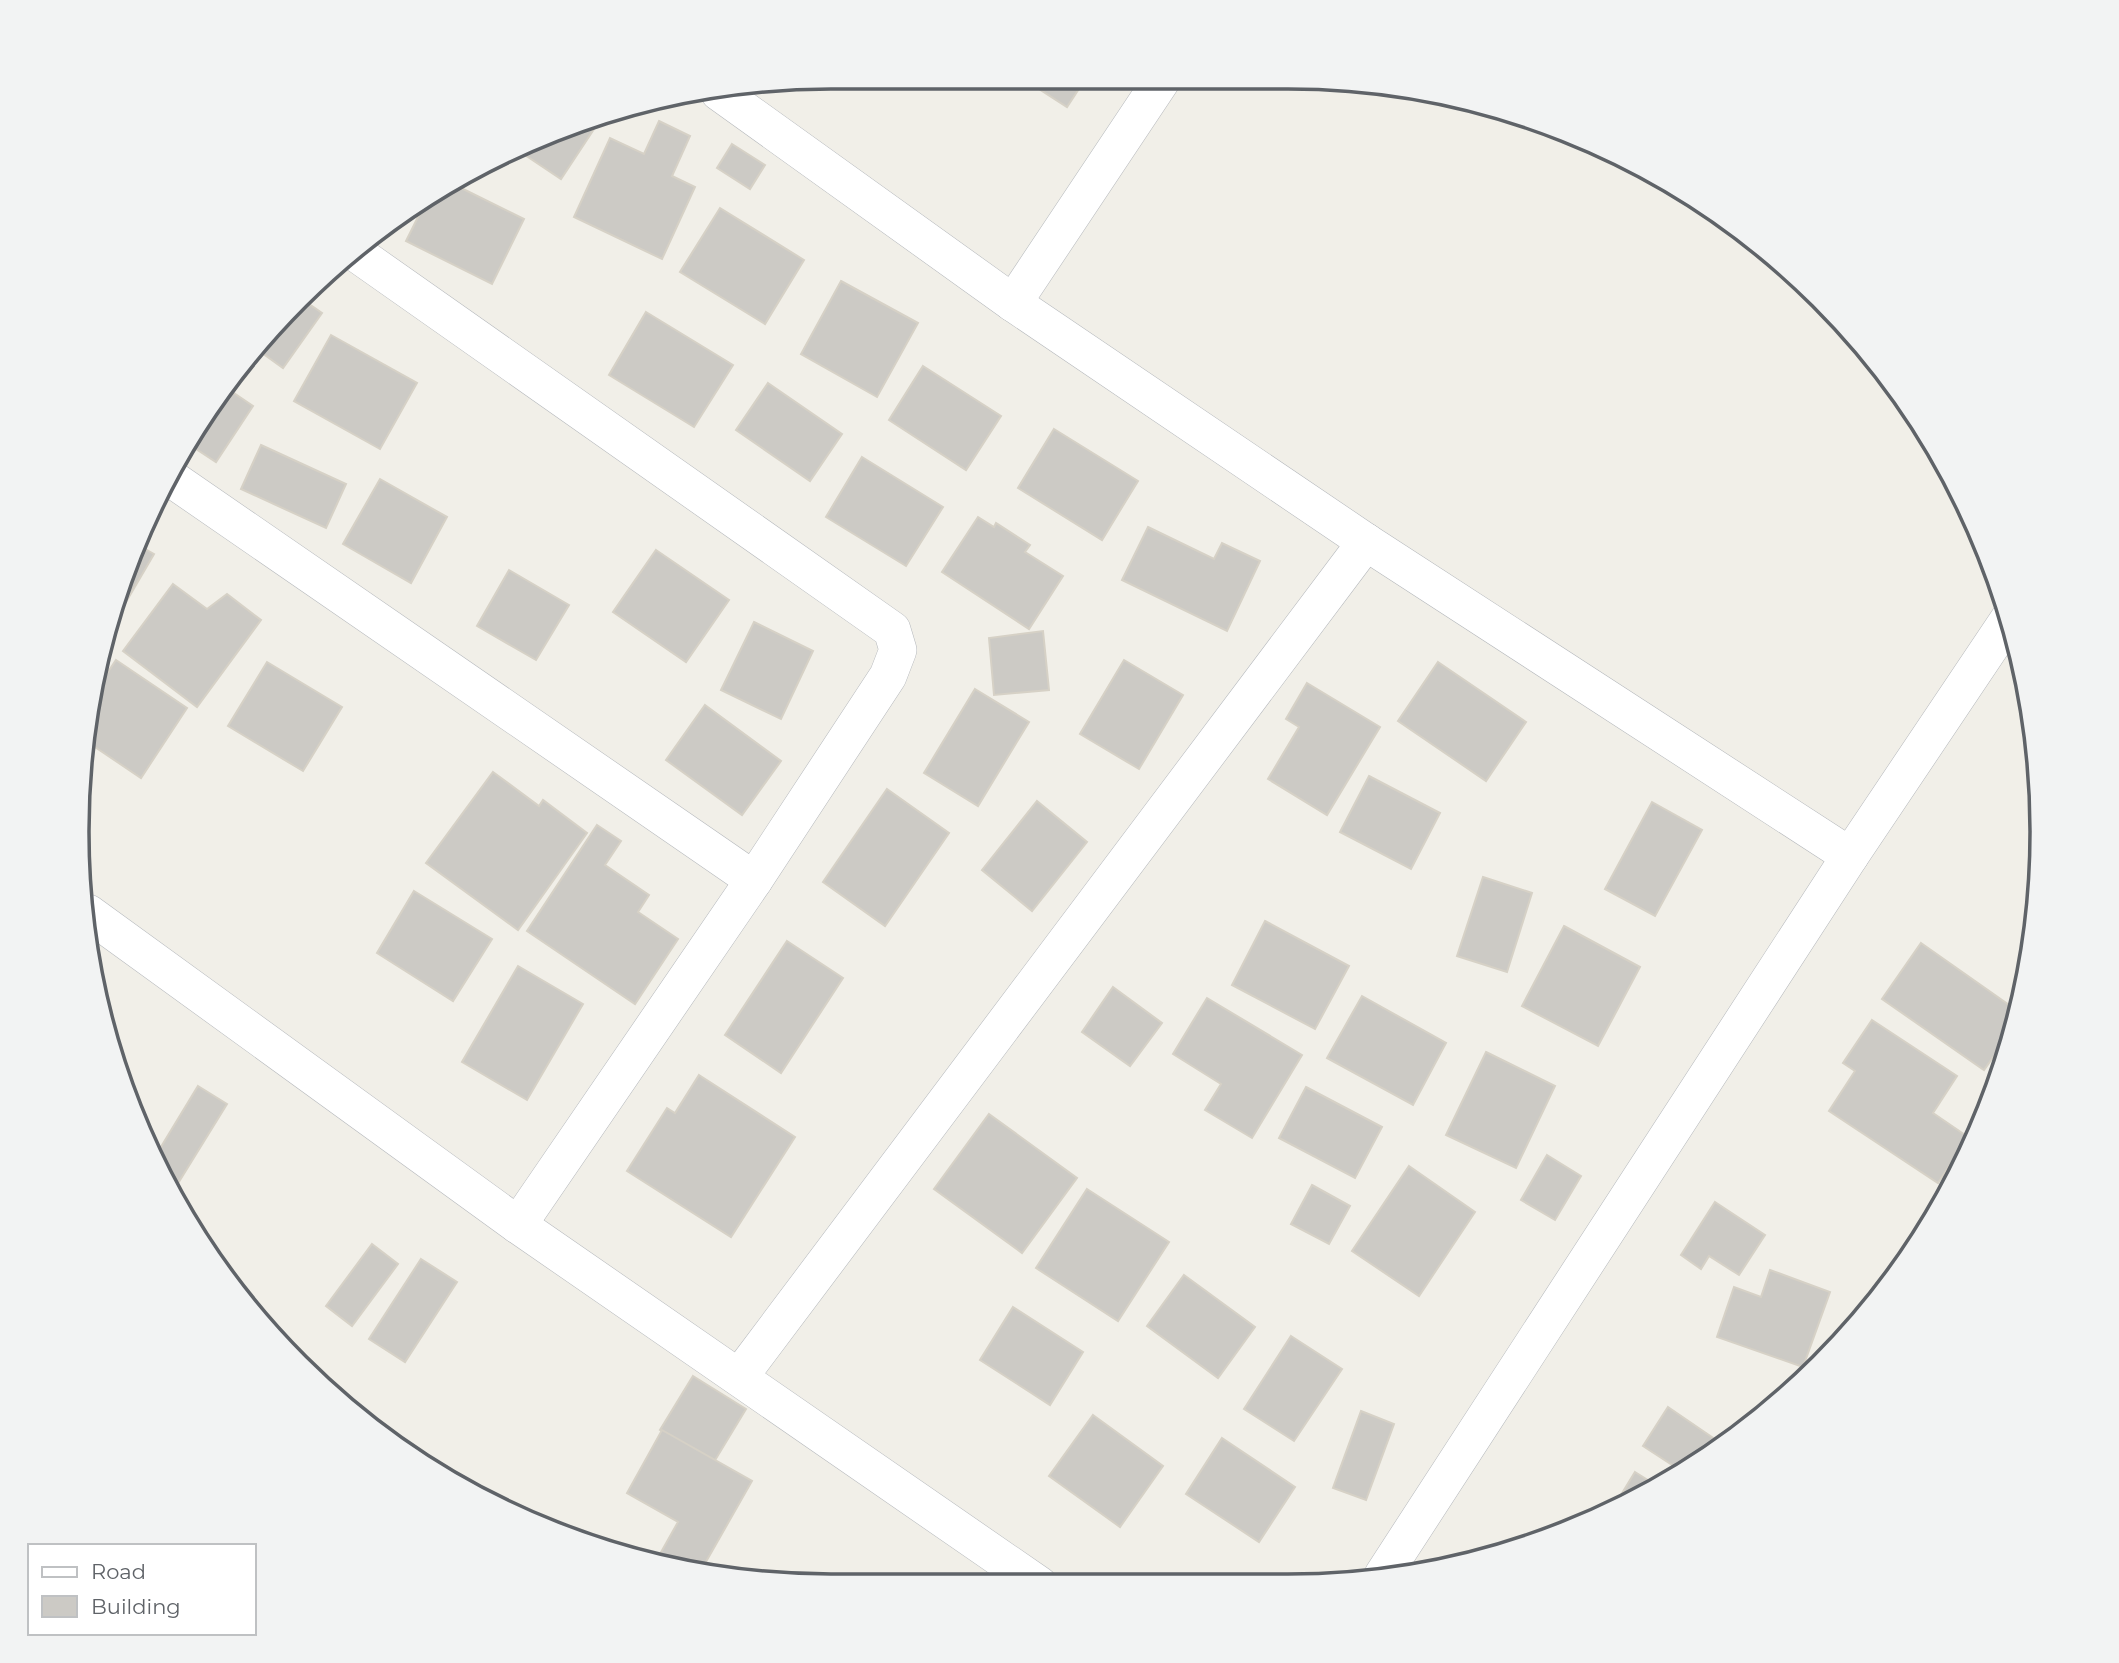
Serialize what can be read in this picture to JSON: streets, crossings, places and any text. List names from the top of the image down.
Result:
{
  "legend": ["Road", "Building"]
}
